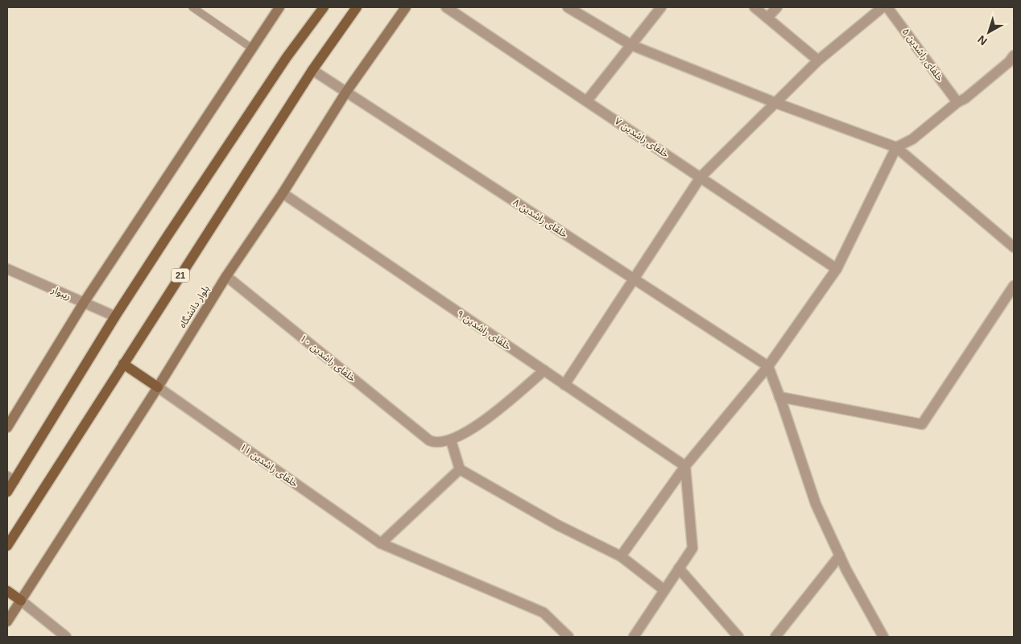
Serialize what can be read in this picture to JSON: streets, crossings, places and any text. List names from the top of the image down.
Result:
{
  "streets": {
    "main road": ["21", "بلوار دانشگاه"],
    "street": [
      "خلفای راشدین ۵",
      "خلفای راشدین ۷",
      "خلفای راشدین ۸",
      "ریبوار",
      "خلفای راشدین ۹",
      "خلفای راشدین ۱۰",
      "خلفای راشدین ۱۱"
    ]
  },
  "crossings": [
    ["خلفای راشدین ۸", "21"],
    ["خلفای راشدین ۸", "بلوار دانشگاه"],
    ["بلوار دانشگاه", "خلفای راشدین ۹"],
    ["بلوار دانشگاه", "خلفای راشدین ۱۰"],
    ["بلوار دانشگاه", "خلفای راشدین ۱۱"]
  ],
  "north": "bottom left"
}
